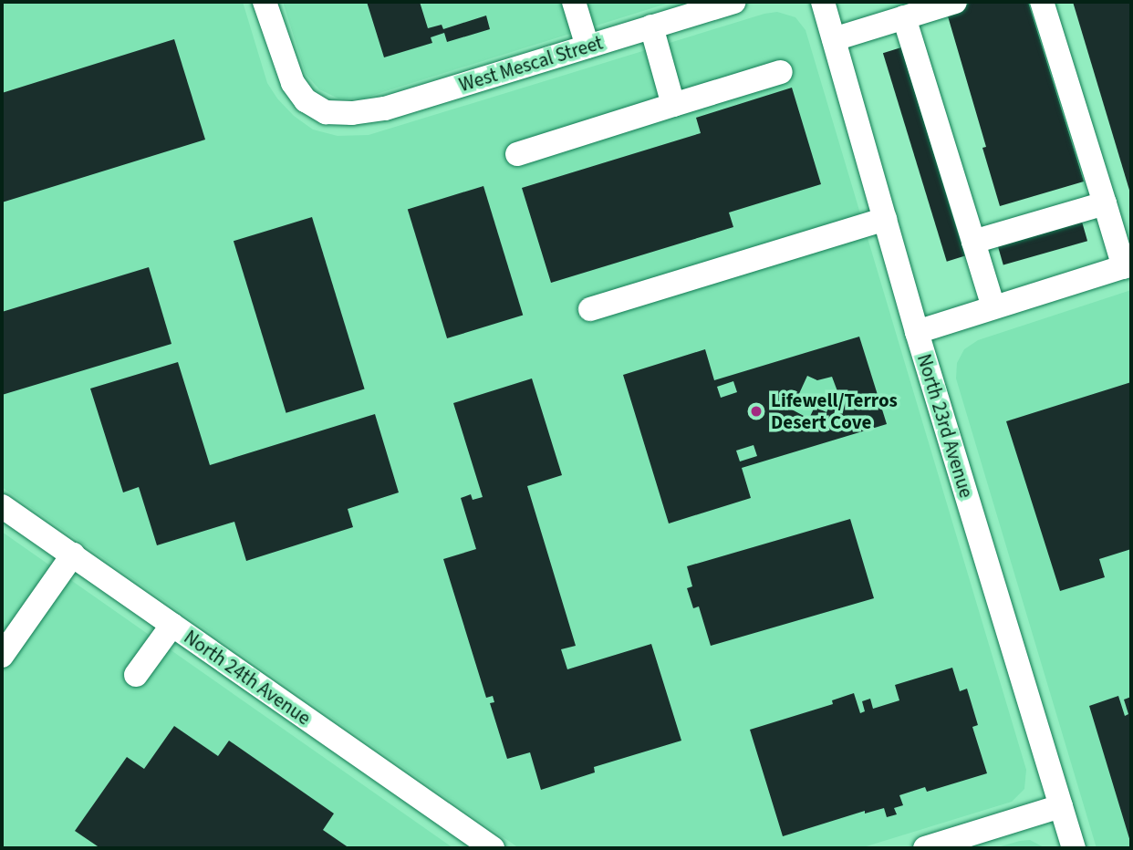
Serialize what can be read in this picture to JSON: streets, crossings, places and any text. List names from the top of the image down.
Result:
{
  "streets": {
    "street": ["West Mescal Street", "North 23rd Avenue", "North 24th Avenue"]
  },
  "places": ["Lifewell/Terros Desert Cove"]
}
